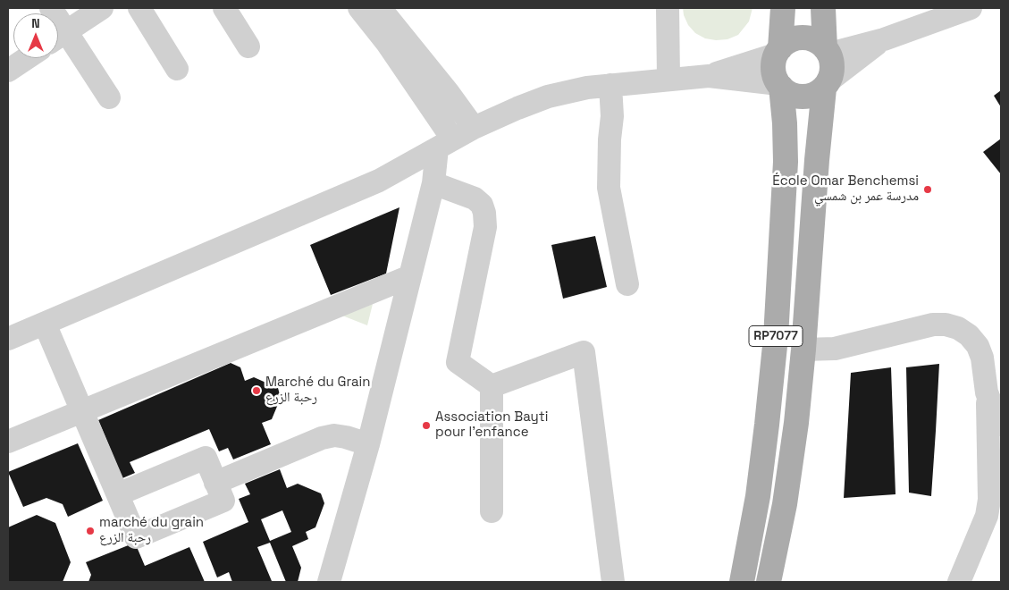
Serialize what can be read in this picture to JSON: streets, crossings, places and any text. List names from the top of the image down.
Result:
{
  "streets": {
    "main road": ["RP7077"]
  },
  "places": [
    "École Omar Benchemsi مدرسة عمر بن شمسي",
    "Marché du Grain رحبة الزرع",
    "Association Bayti pour l'enfance",
    "marché du grain رحبة الزرع"
  ],
  "north": "top"
}
